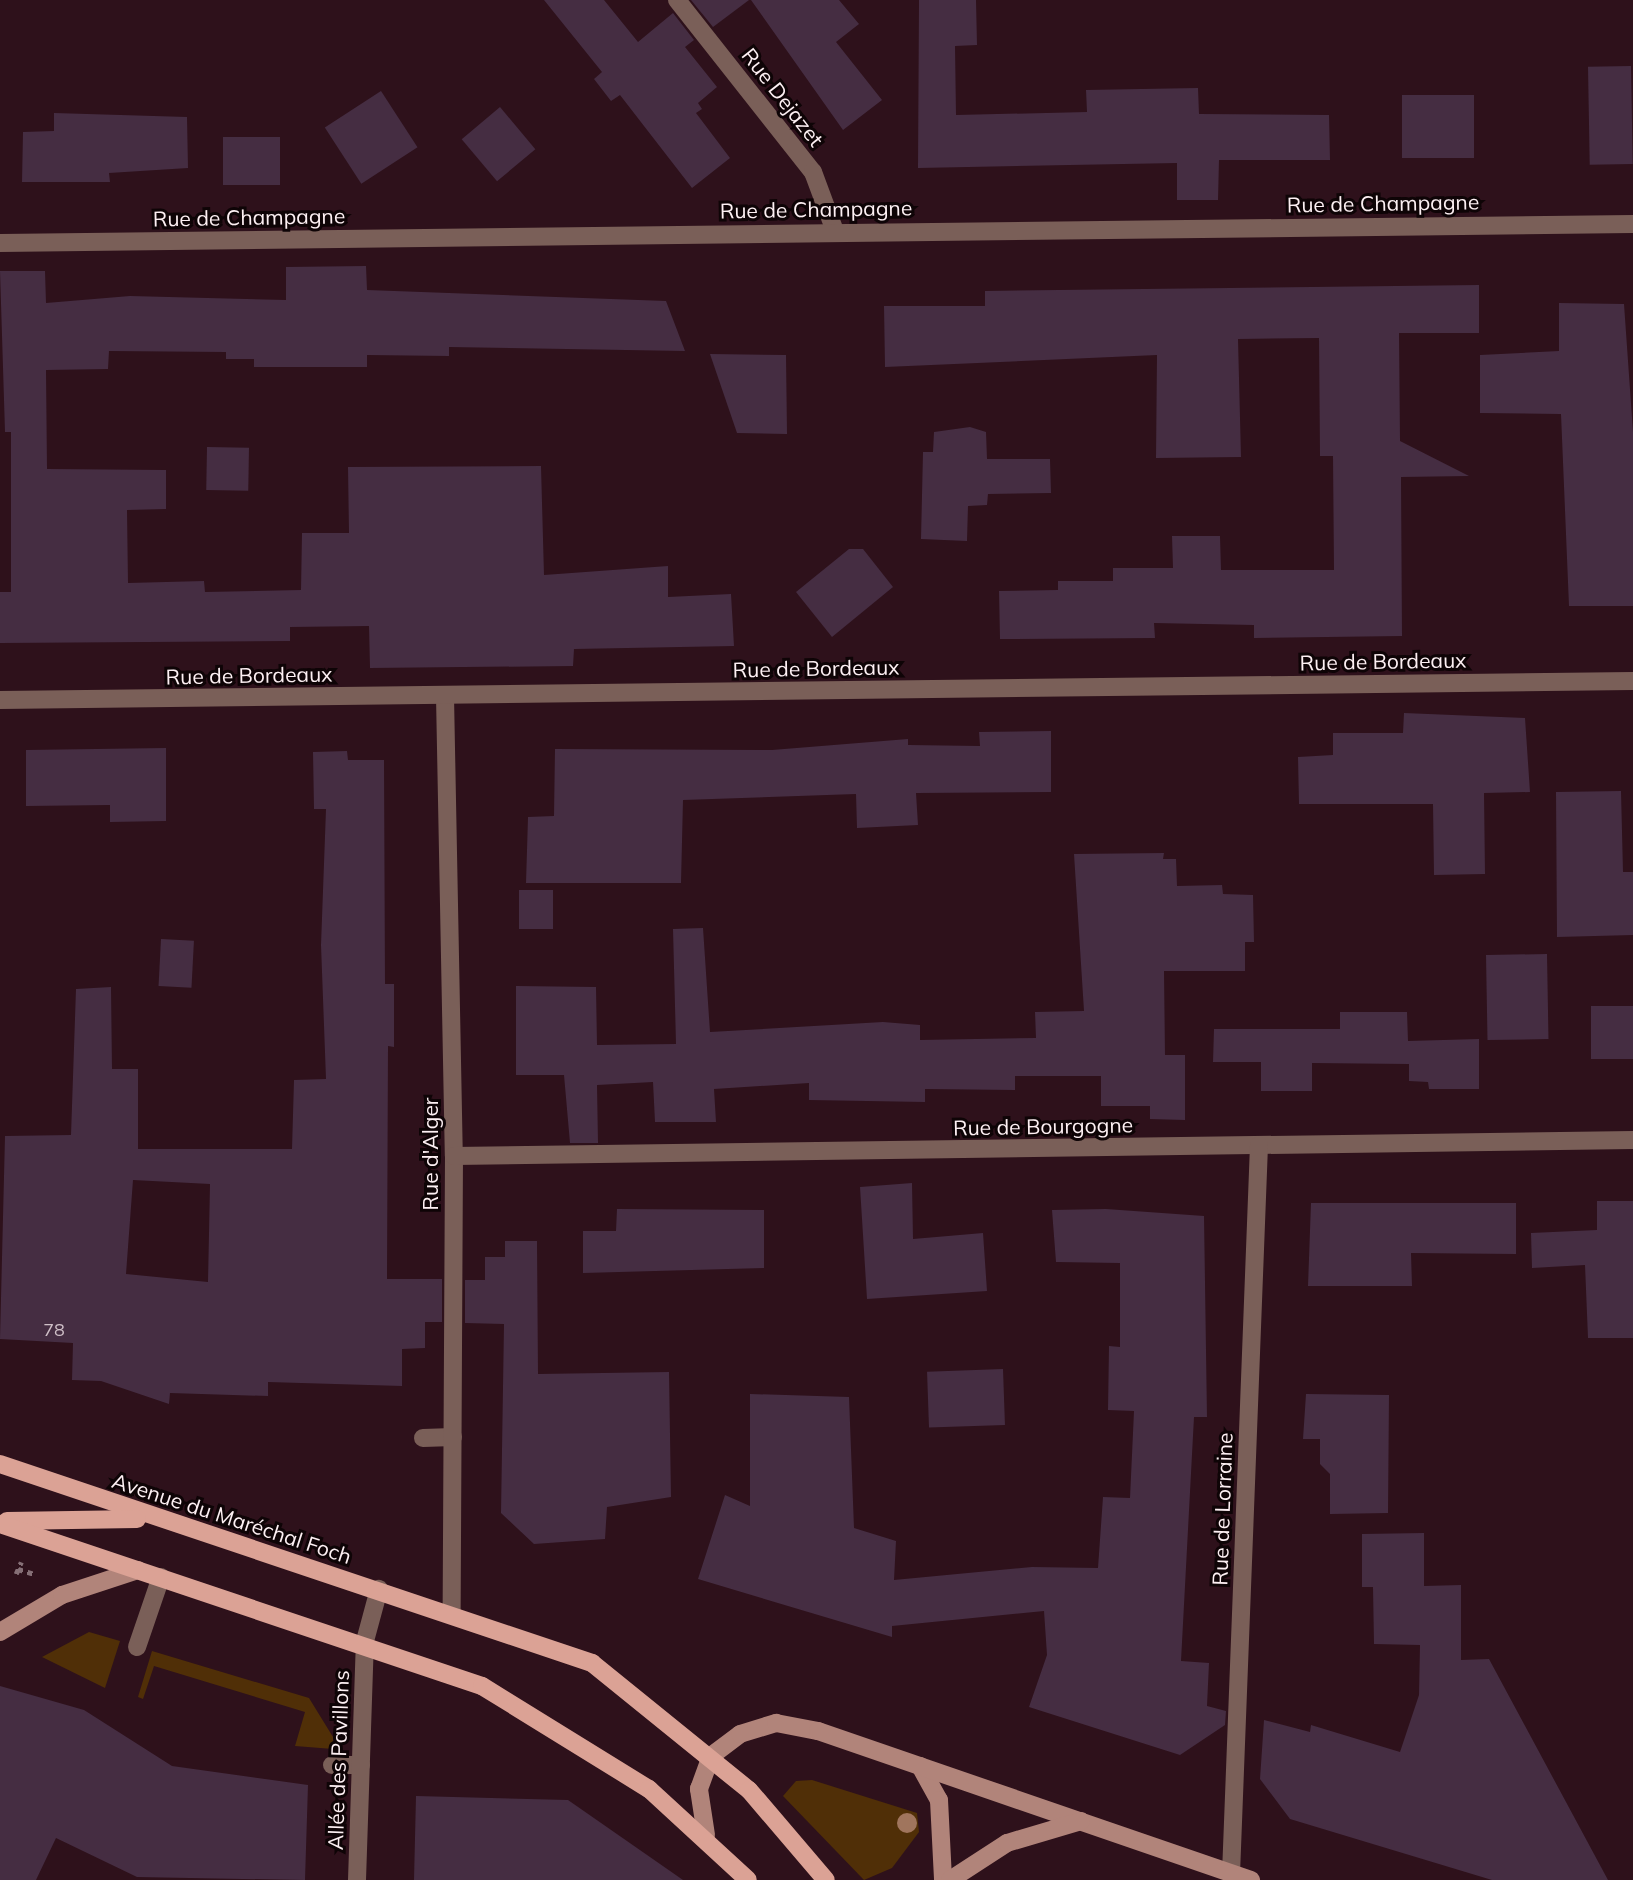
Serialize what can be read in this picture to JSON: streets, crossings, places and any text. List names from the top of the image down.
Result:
{
  "streets": {
    "main road": ["Avenue du Maréchal Foch"],
    "street": [
      "Rue Dejazet",
      "Rue de Champagne",
      "Rue de Bordeaux",
      "Rue de Bourgogne",
      "Rue d'Alger",
      "Rue de Lorraine",
      "Allée des Pavillons"
    ]
  },
  "crossings": [
    ["Rue Dejazet", "Rue de Champagne"],
    ["Rue de Bordeaux", "Rue d'Alger"],
    ["Rue de Bourgogne", "Rue d'Alger"],
    ["Rue de Bourgogne", "Rue de Lorraine"],
    ["Rue d'Alger", "Avenue du Maréchal Foch"],
    ["Avenue du Maréchal Foch", "Allée des Pavillons"]
  ],
  "house_numbers": ["78"]
}
